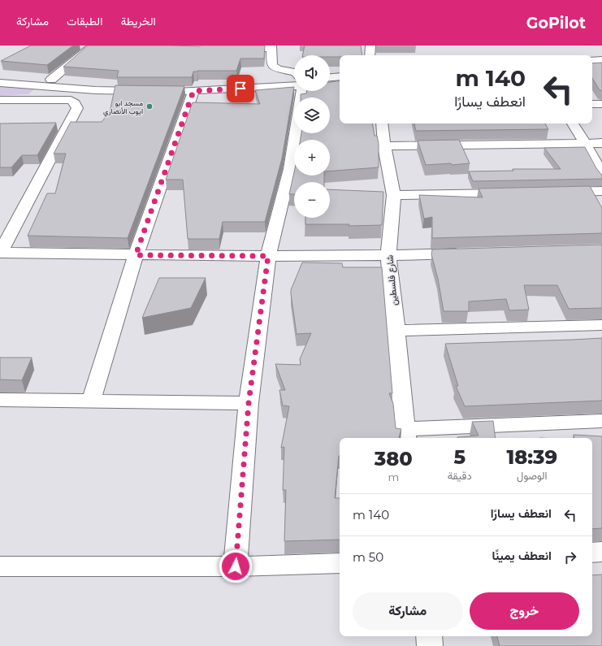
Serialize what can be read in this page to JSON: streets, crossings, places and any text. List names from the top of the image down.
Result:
{
  "streets": {
    "street": ["شارع فلسطين"]
  },
  "places": ["مسجد ابو ايوب الأنصاري"],
  "page": {
    "header": "GoPilot",
    "nav": ["الخريطة", "الطبقات", "مشاركة"],
    "map_buttons": ["+", "−"],
    "turn": ["140 m", "انعطف يسارًا"],
    "eta": [
      "18:39",
      "الوصول",
      "5",
      "دقيقة",
      "380",
      "m"
    ],
    "list": [
      {
        "name": "انعطف يسارًا",
        "value": "140 m"
      },
      {
        "name": "انعطف يمينًا",
        "value": "50 m"
      }
    ],
    "buttons": ["خروج", "مشاركة"]
  }
}
